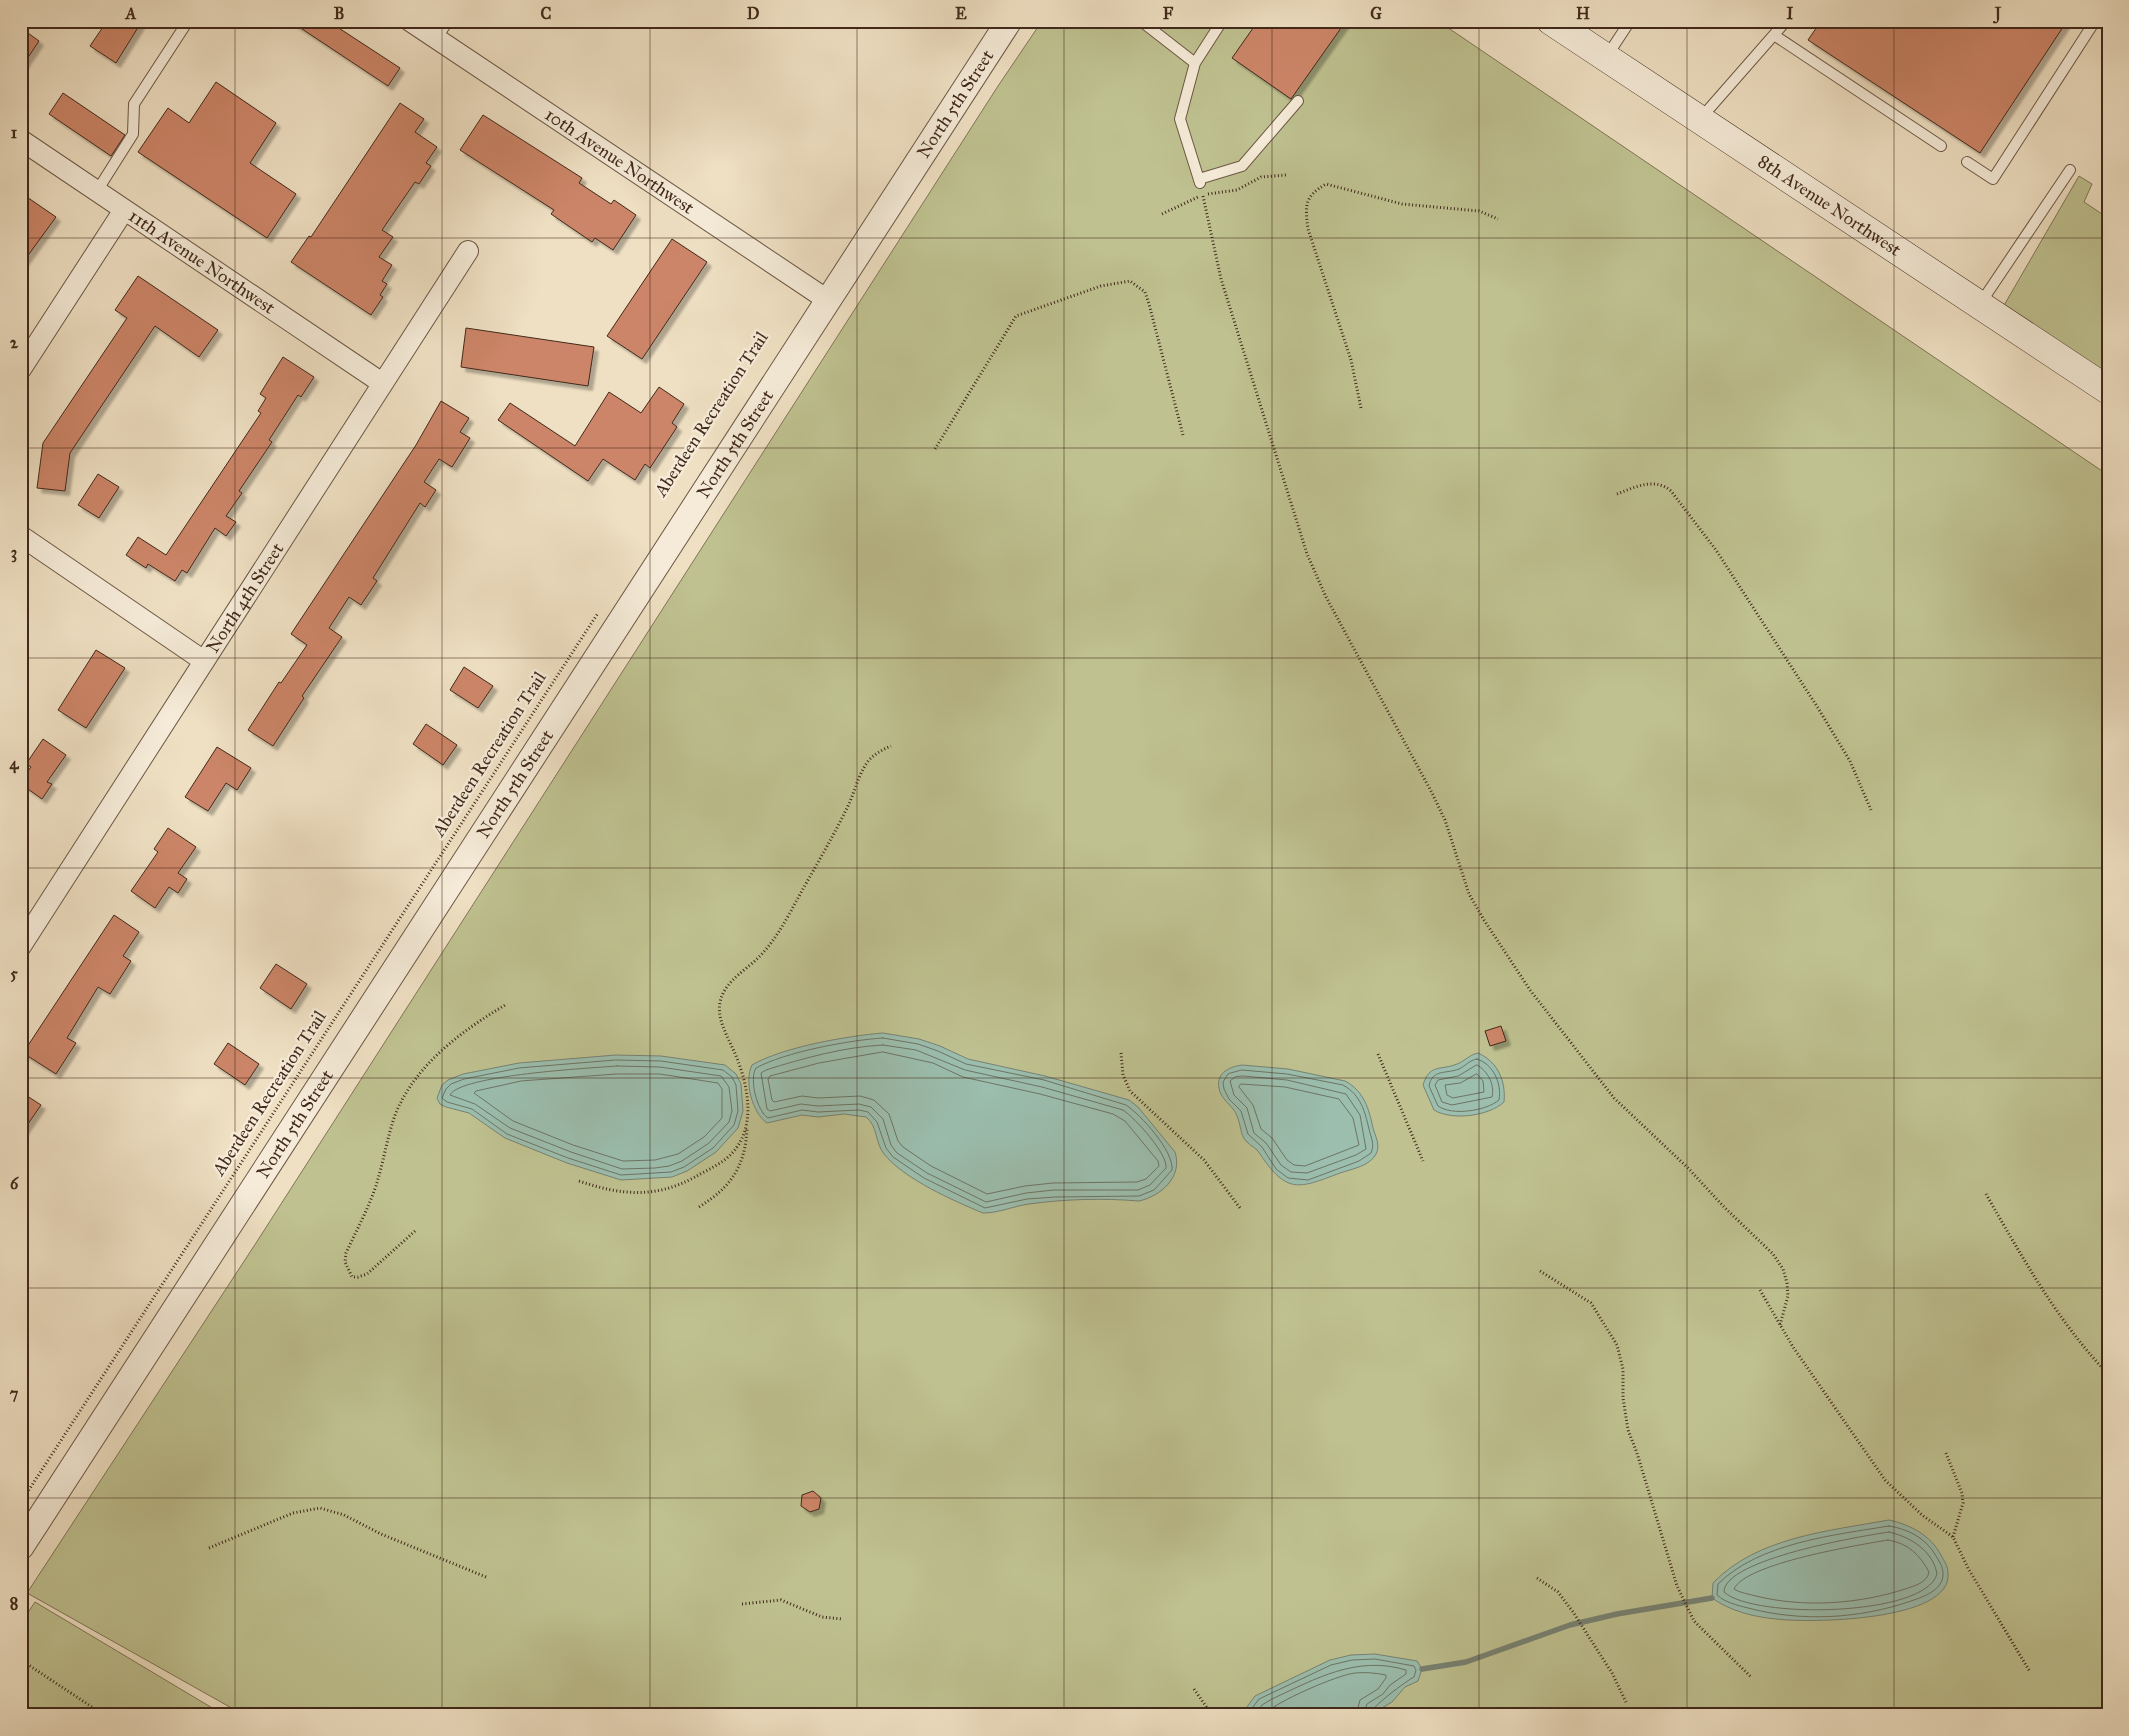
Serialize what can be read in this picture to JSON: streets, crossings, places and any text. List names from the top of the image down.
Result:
{
  "streets": {
    "main road": ["8th Avenue Northwest"],
    "street": [
      "North 5th Street",
      "10th Avenue Northwest",
      "11th Avenue Northwest",
      "North 4th Street"
    ],
    "path": ["Aberdeen Recreation Trail"]
  },
  "crossings": [
    ["North 5th Street", "10th Avenue Northwest"],
    ["11th Avenue Northwest", "North 4th Street"]
  ],
  "grid": {
    "columns": [
      "A",
      "B",
      "C",
      "D",
      "E",
      "F",
      "G",
      "H",
      "I",
      "J"
    ],
    "rows": [
      "1",
      "2",
      "3",
      "4",
      "5",
      "6",
      "7",
      "8"
    ]
  }
}
